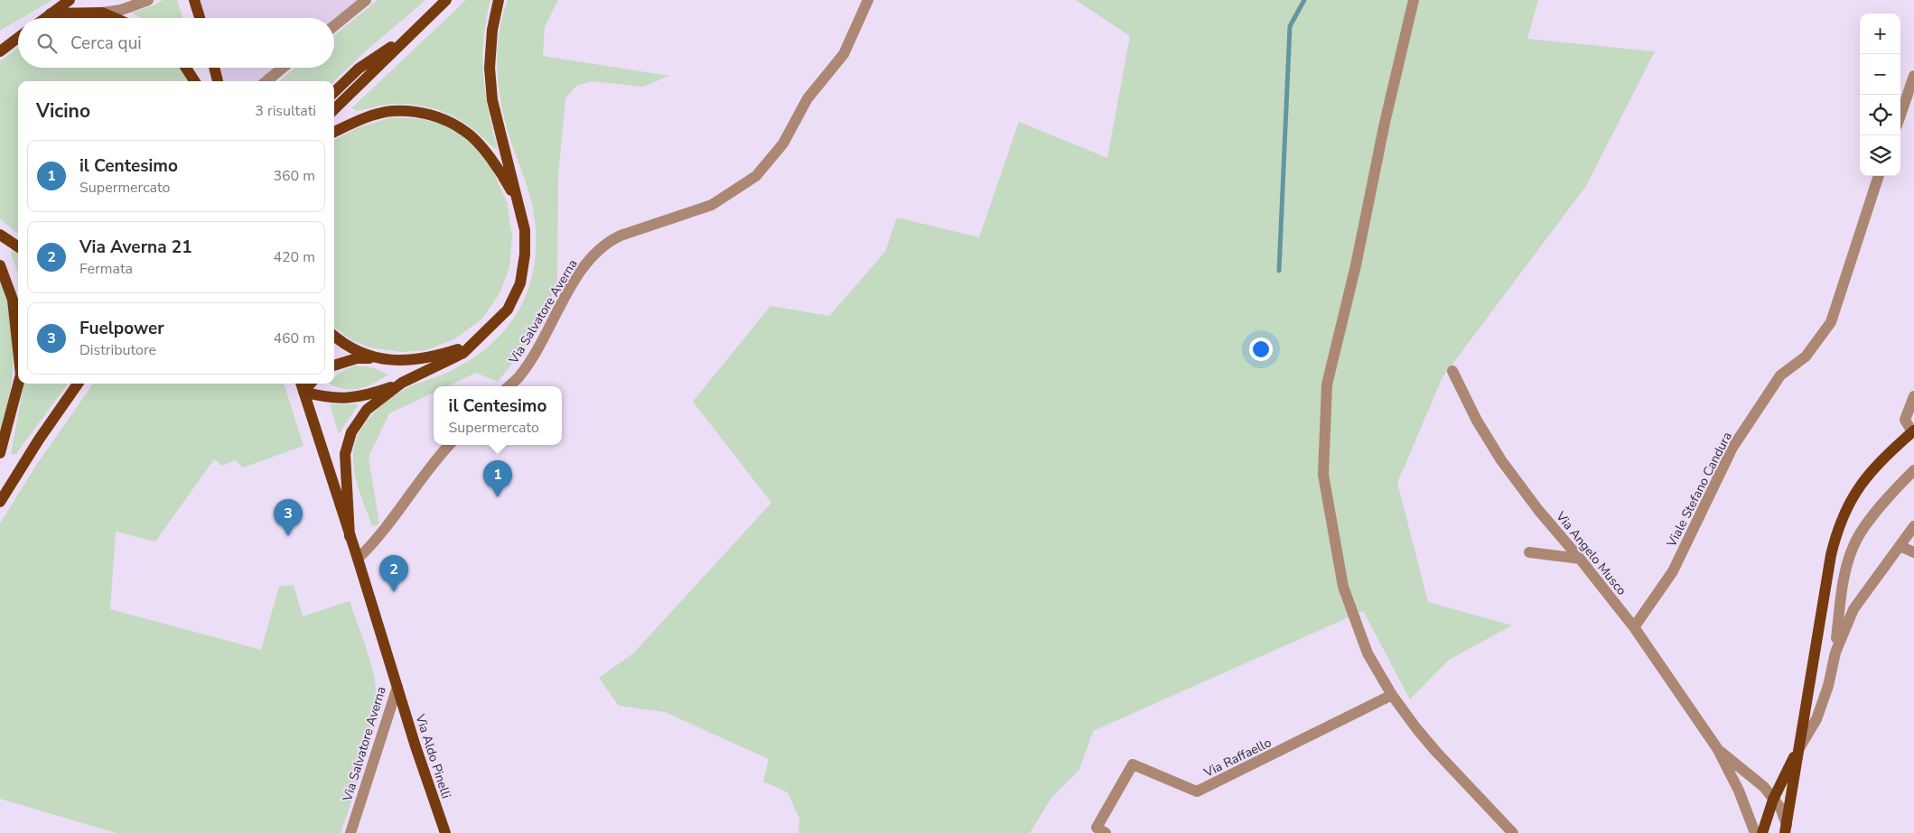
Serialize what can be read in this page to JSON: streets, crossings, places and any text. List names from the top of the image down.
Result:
{
  "streets": {
    "main road": ["Via Salvatore Averna", "Via Aldo Pinelli"],
    "street": ["Viale Stefano Candura", "Via Angelo Musco", "Via Raffaello"]
  },
  "crossings": [
    ["Via Salvatore Averna", "Via Aldo Pinelli"],
    ["Viale Stefano Candura", "Via Angelo Musco"]
  ],
  "page": {
    "map_buttons": ["+", "−"],
    "search": "Cerca qui",
    "heading": ["Vicino", "3 risultati"],
    "list": [
      {
        "mark": "1",
        "name": "il Centesimo",
        "note": "Supermercato",
        "value": "360 m"
      },
      {
        "mark": "2",
        "name": "Via Averna 21",
        "note": "Fermata",
        "value": "420 m"
      },
      {
        "mark": "3",
        "name": "Fuelpower",
        "note": "Distributore",
        "value": "460 m"
      }
    ],
    "popup": ["il Centesimo", "Supermercato"],
    "pins": ["1", "3", "2"]
  }
}
